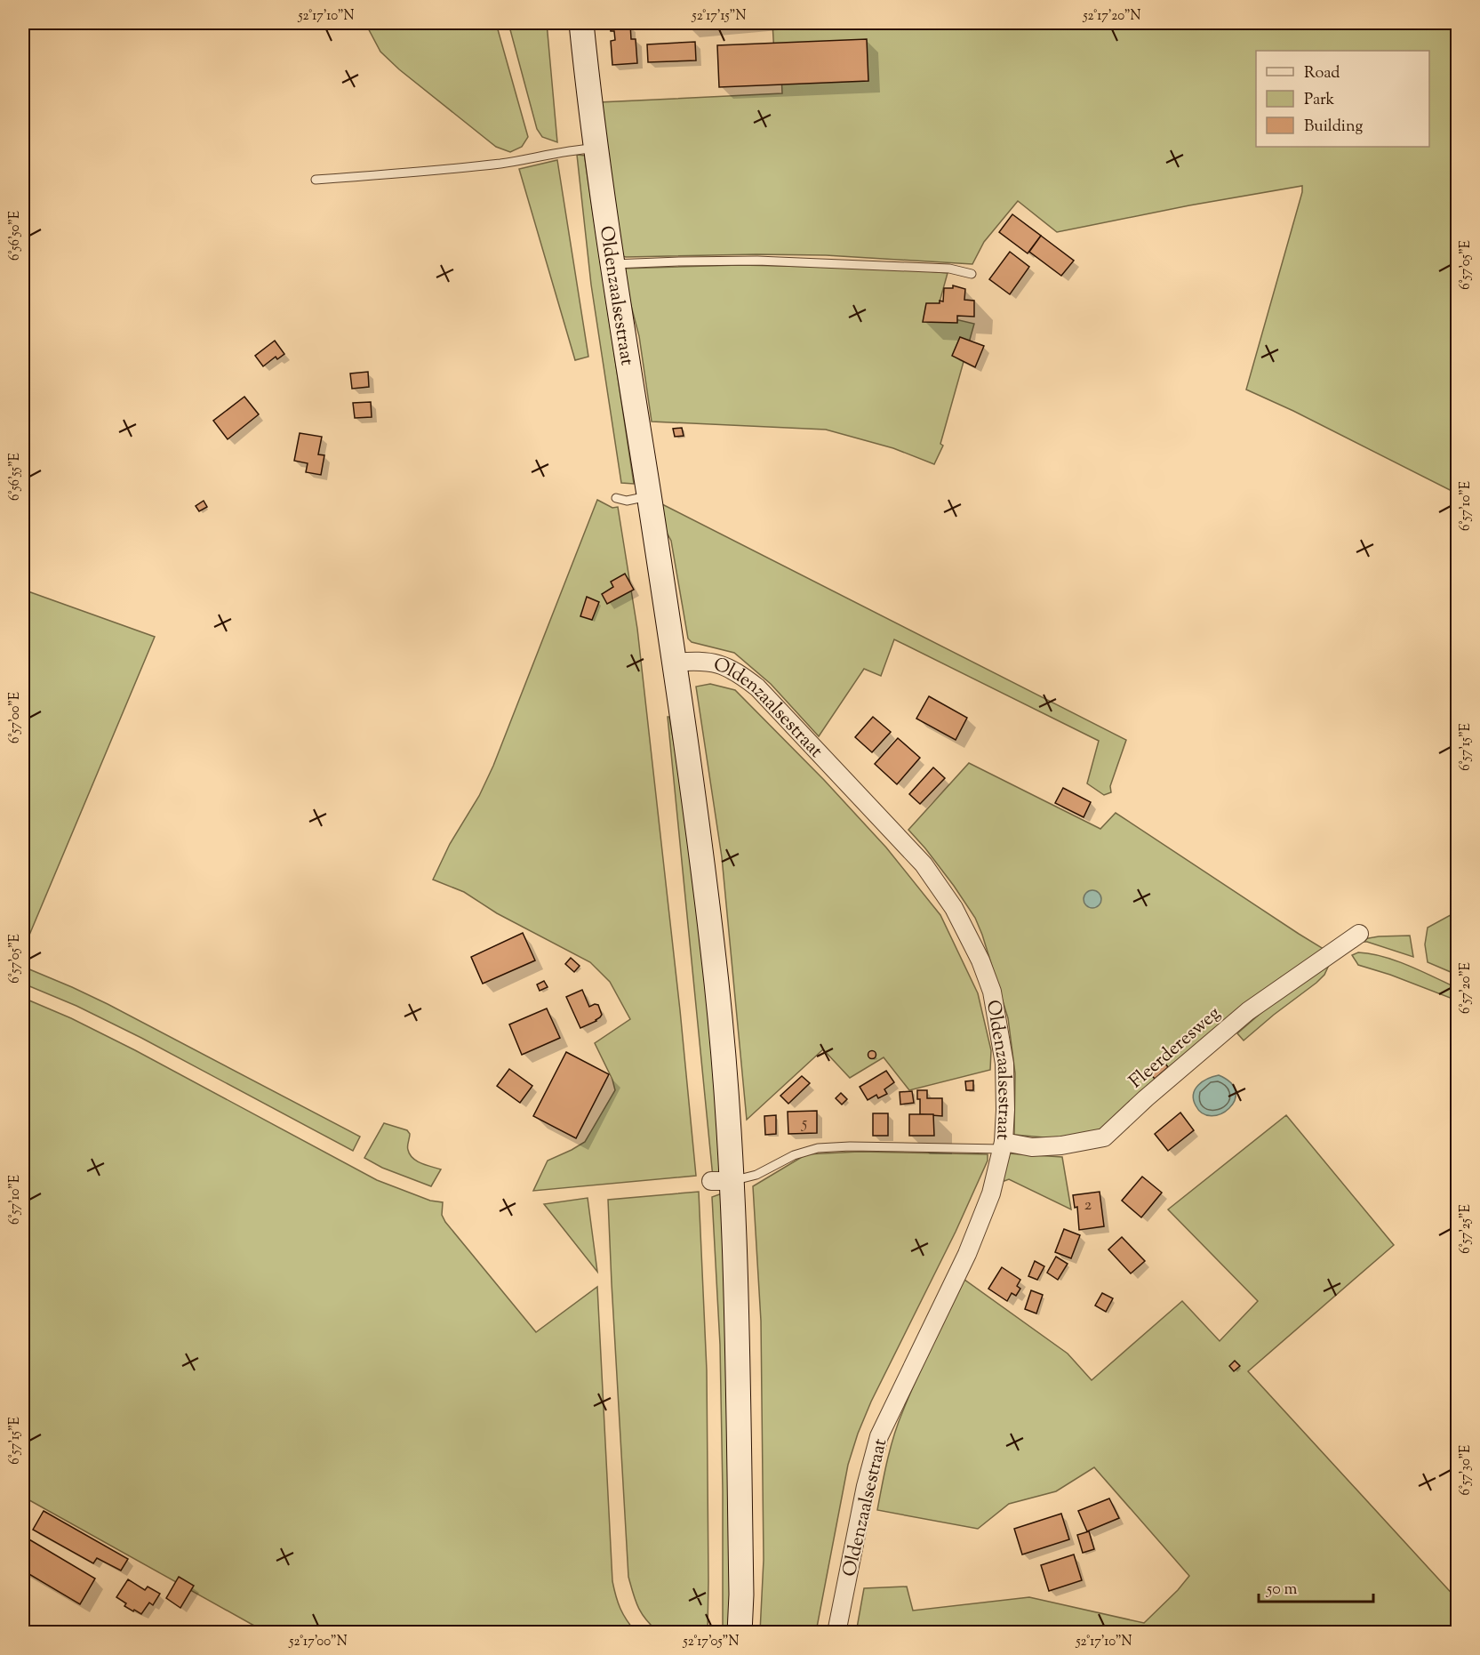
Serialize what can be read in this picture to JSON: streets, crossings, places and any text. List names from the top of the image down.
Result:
{
  "streets": {
    "main road": ["Oldenzaalsestraat"],
    "street": ["Fleerderesweg"]
  },
  "crossings": [
    ["Oldenzaalsestraat", "Fleerderesweg"]
  ],
  "house_numbers": ["5", "2"],
  "legend": ["Road", "Park", "Building"],
  "scale_bar": "50 m",
  "coordinates": [
    "52°17'10\"N",
    "52°17'15\"N",
    "52°17'20\"N",
    "6°56'50\"E",
    "6°57'05\"E",
    "6°56'55\"E",
    "6°57'10\"E",
    "6°57'00\"E",
    "6°57'15\"E",
    "6°57'20\"E",
    "6°57'25\"E",
    "6°57'30\"E",
    "52°17'00\"N",
    "52°17'05\"N"
  ]
}
